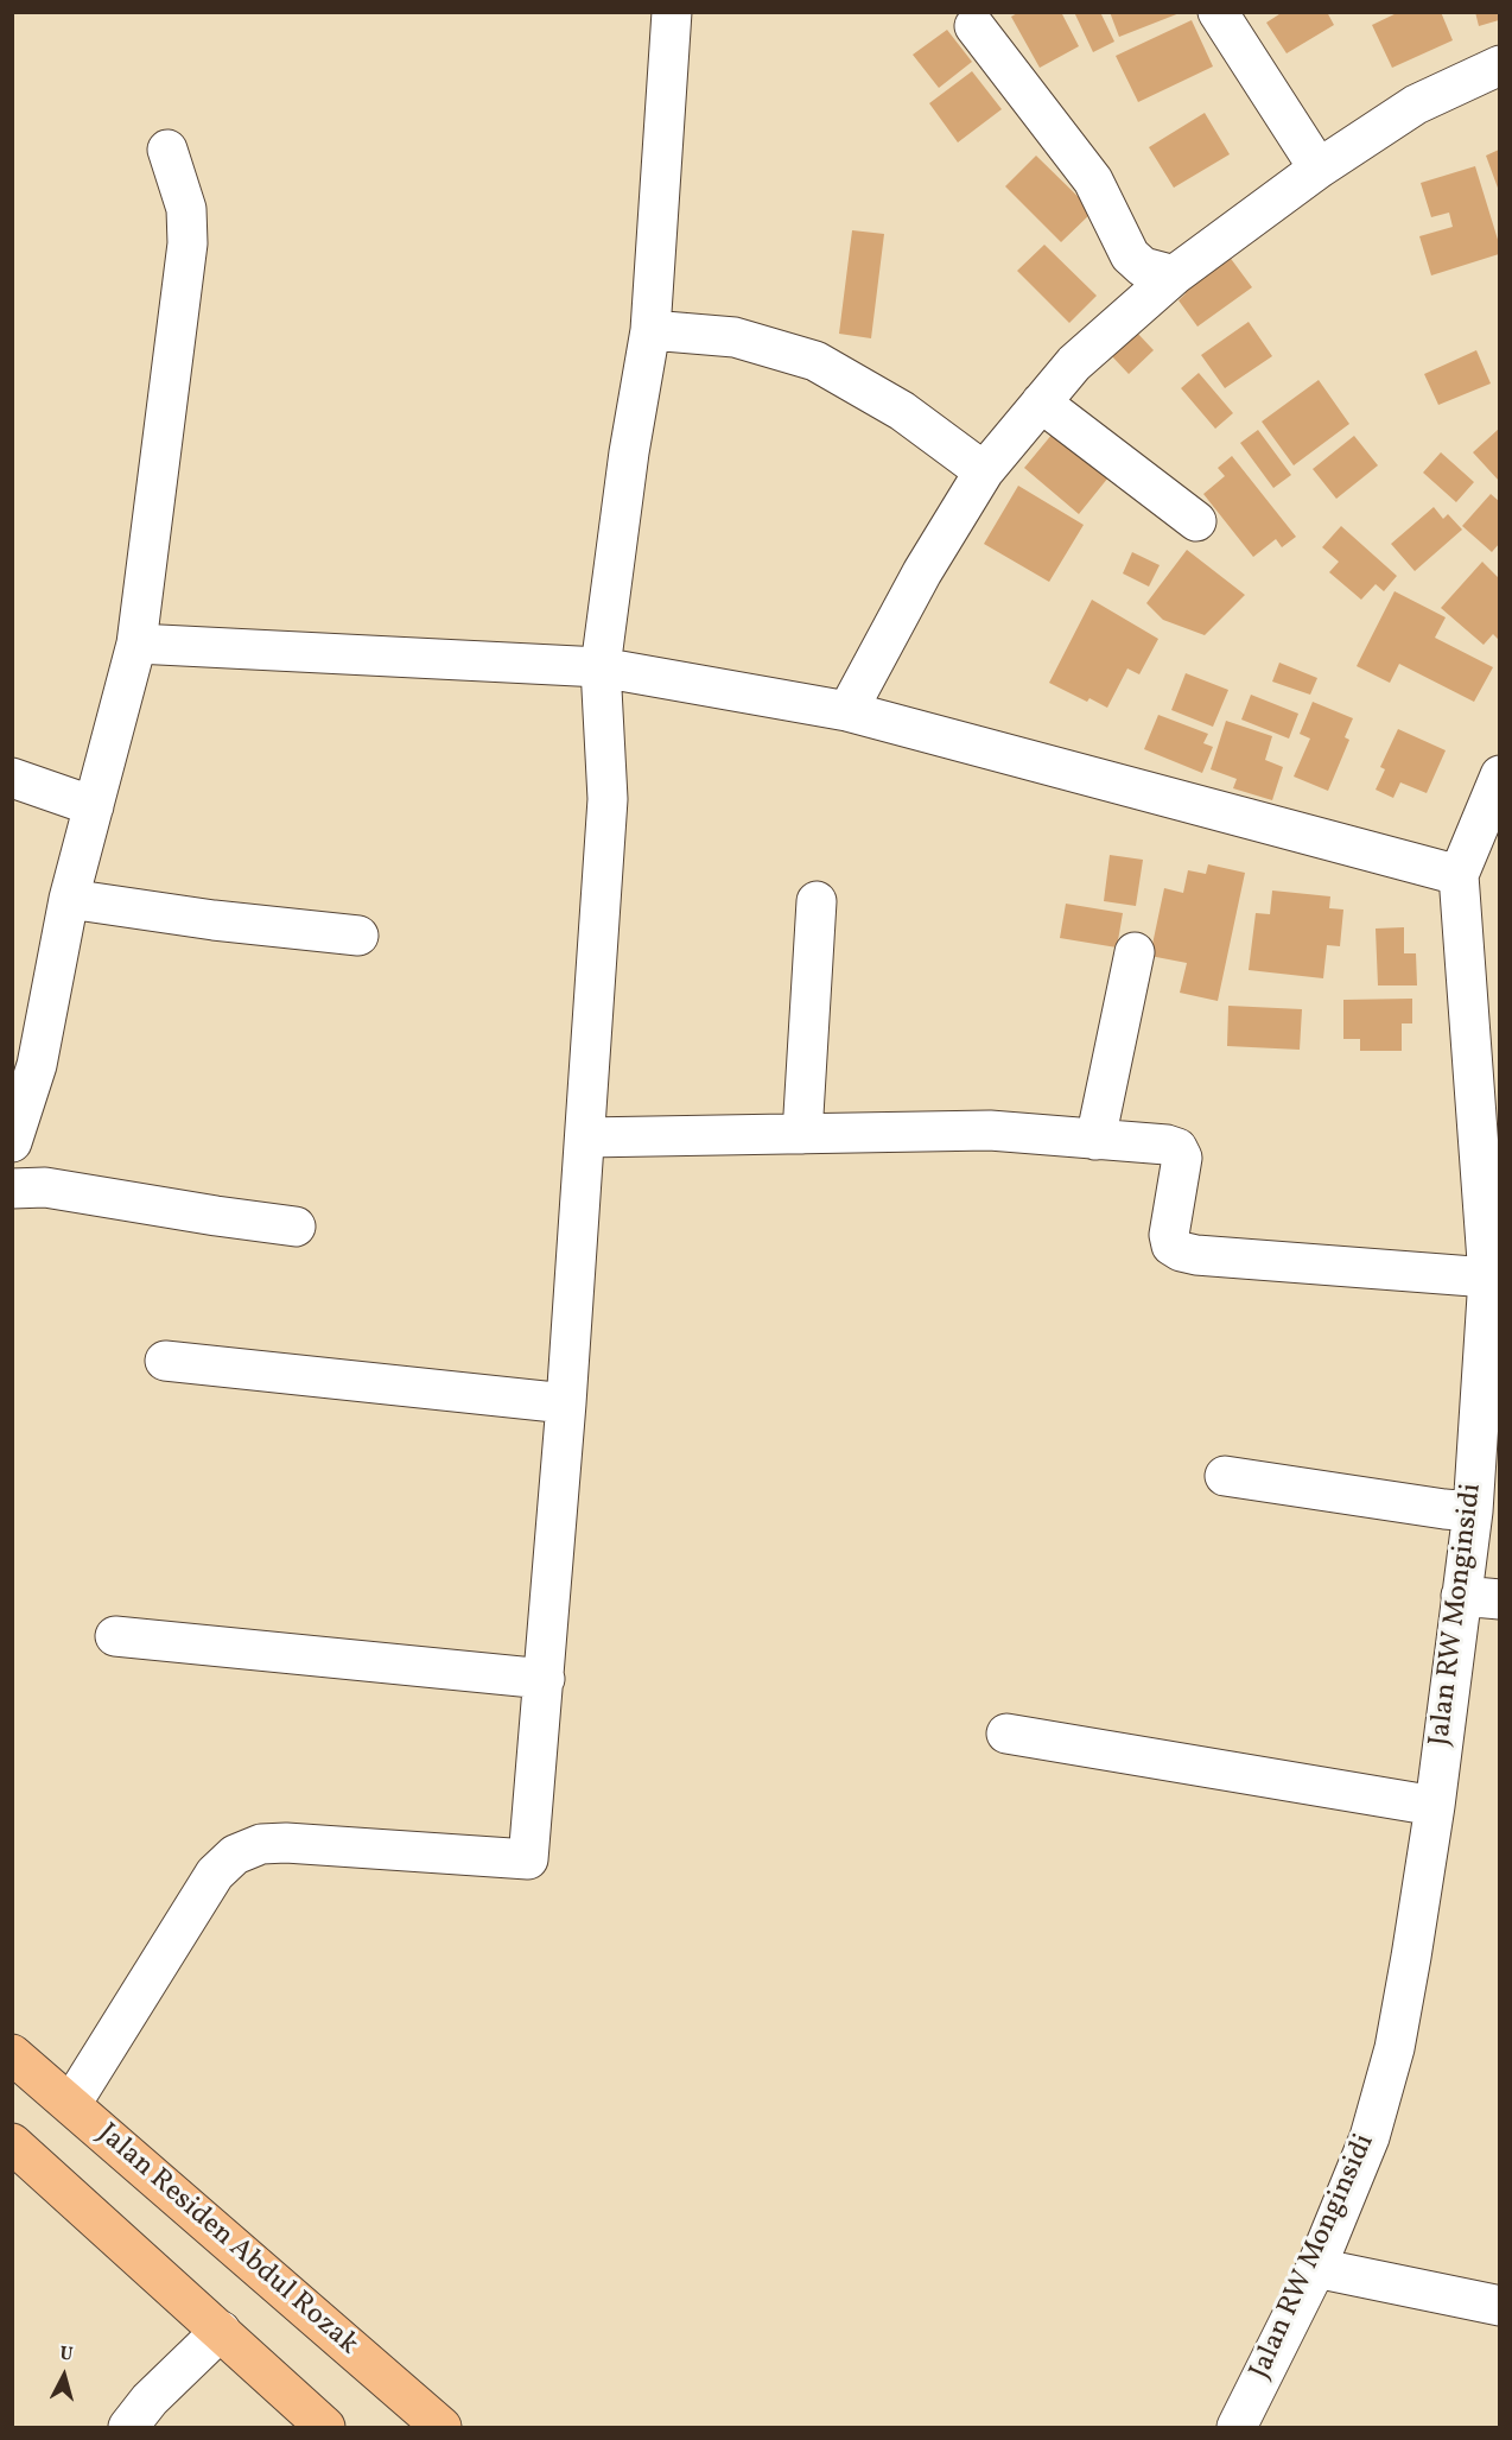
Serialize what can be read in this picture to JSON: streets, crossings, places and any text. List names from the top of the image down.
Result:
{
  "streets": {
    "highway": ["Jalan Residen Abdul Rozak"],
    "street": ["Jalan RW Monginsidi"]
  },
  "north": "top"
}
